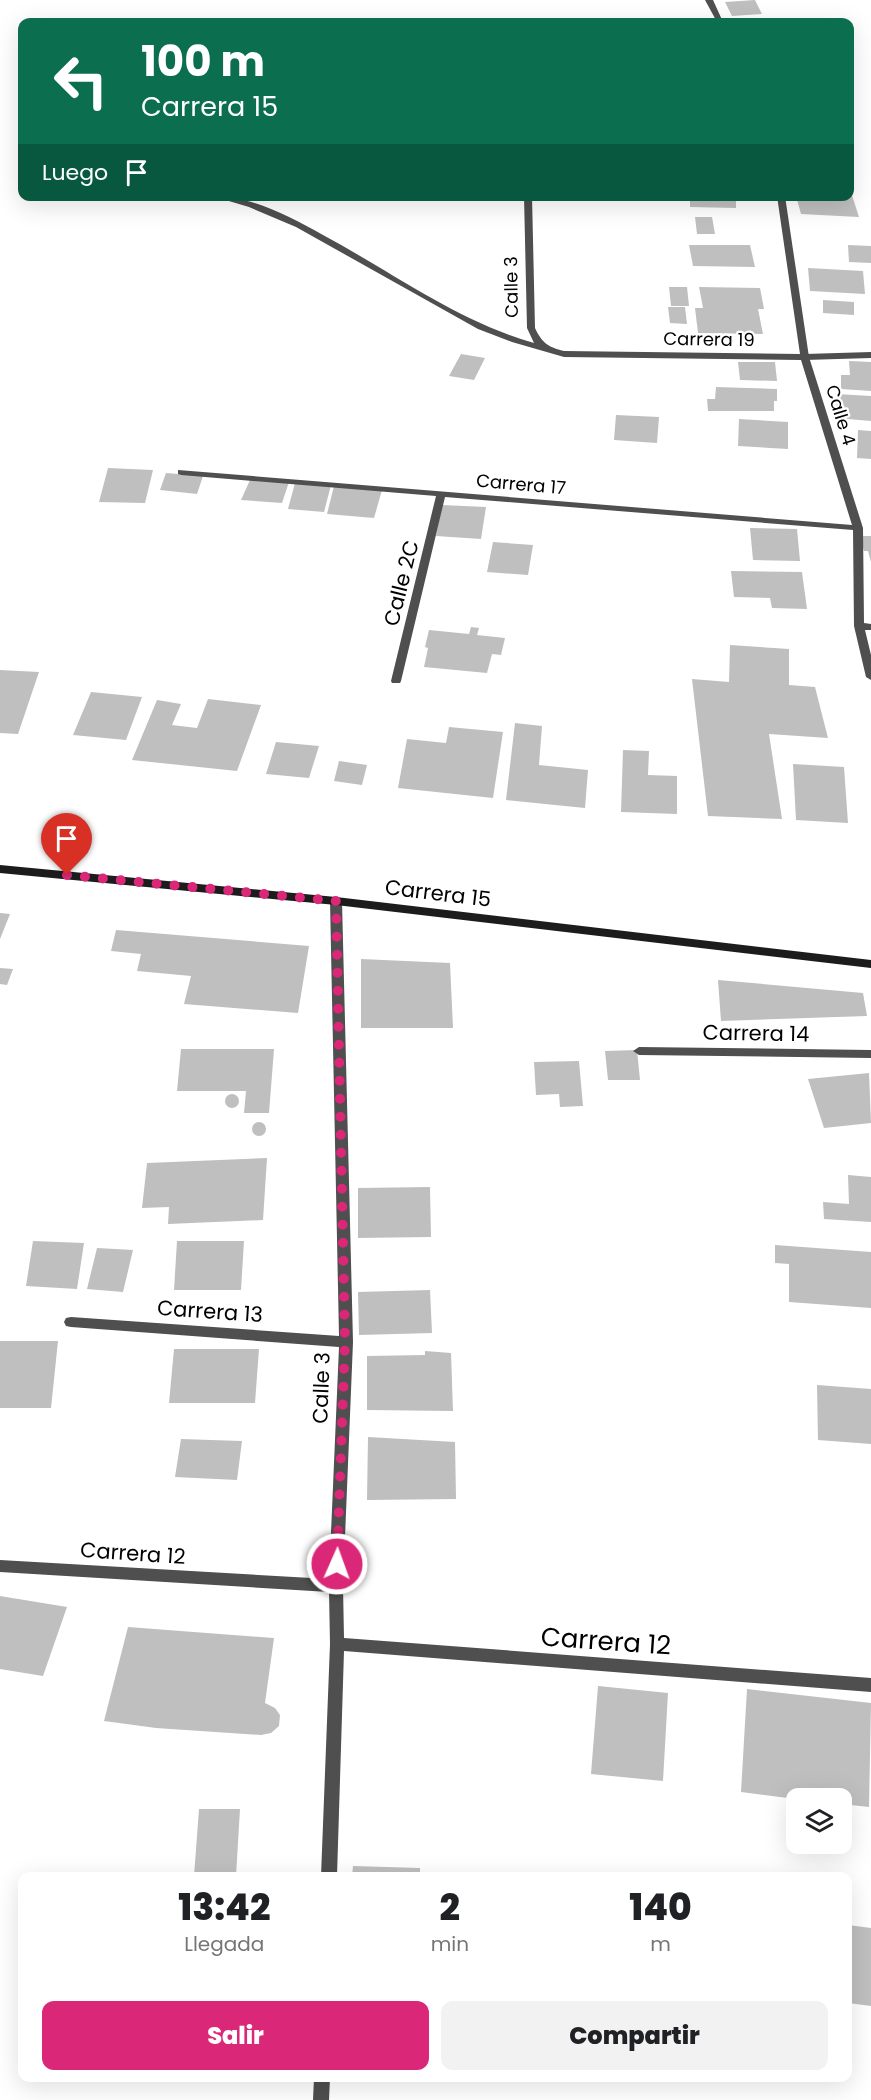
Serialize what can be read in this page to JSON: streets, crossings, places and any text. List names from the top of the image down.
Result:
{
  "streets": {
    "street": [
      "Calle 3",
      "Carrera 19",
      "Calle 4",
      "Carrera 17",
      "Calle 2C",
      "Carrera 15",
      "Carrera 14",
      "Carrera 13",
      "Carrera 12"
    ]
  },
  "crossings": [
    ["Calle 3", "Carrera 19"],
    ["Calle 3", "Carrera 15"],
    ["Calle 3", "Carrera 13"],
    ["Calle 3", "Carrera 12"],
    ["Carrera 19", "Calle 4"],
    ["Calle 4", "Carrera 17"],
    ["Carrera 17", "Calle 2C"]
  ],
  "page": {
    "turn": ["100 m", "Carrera 15"],
    "then": "Luego",
    "eta": [
      "13:42",
      "Llegada",
      "2",
      "min",
      "140",
      "m"
    ],
    "buttons": ["Salir", "Compartir"]
  }
}
